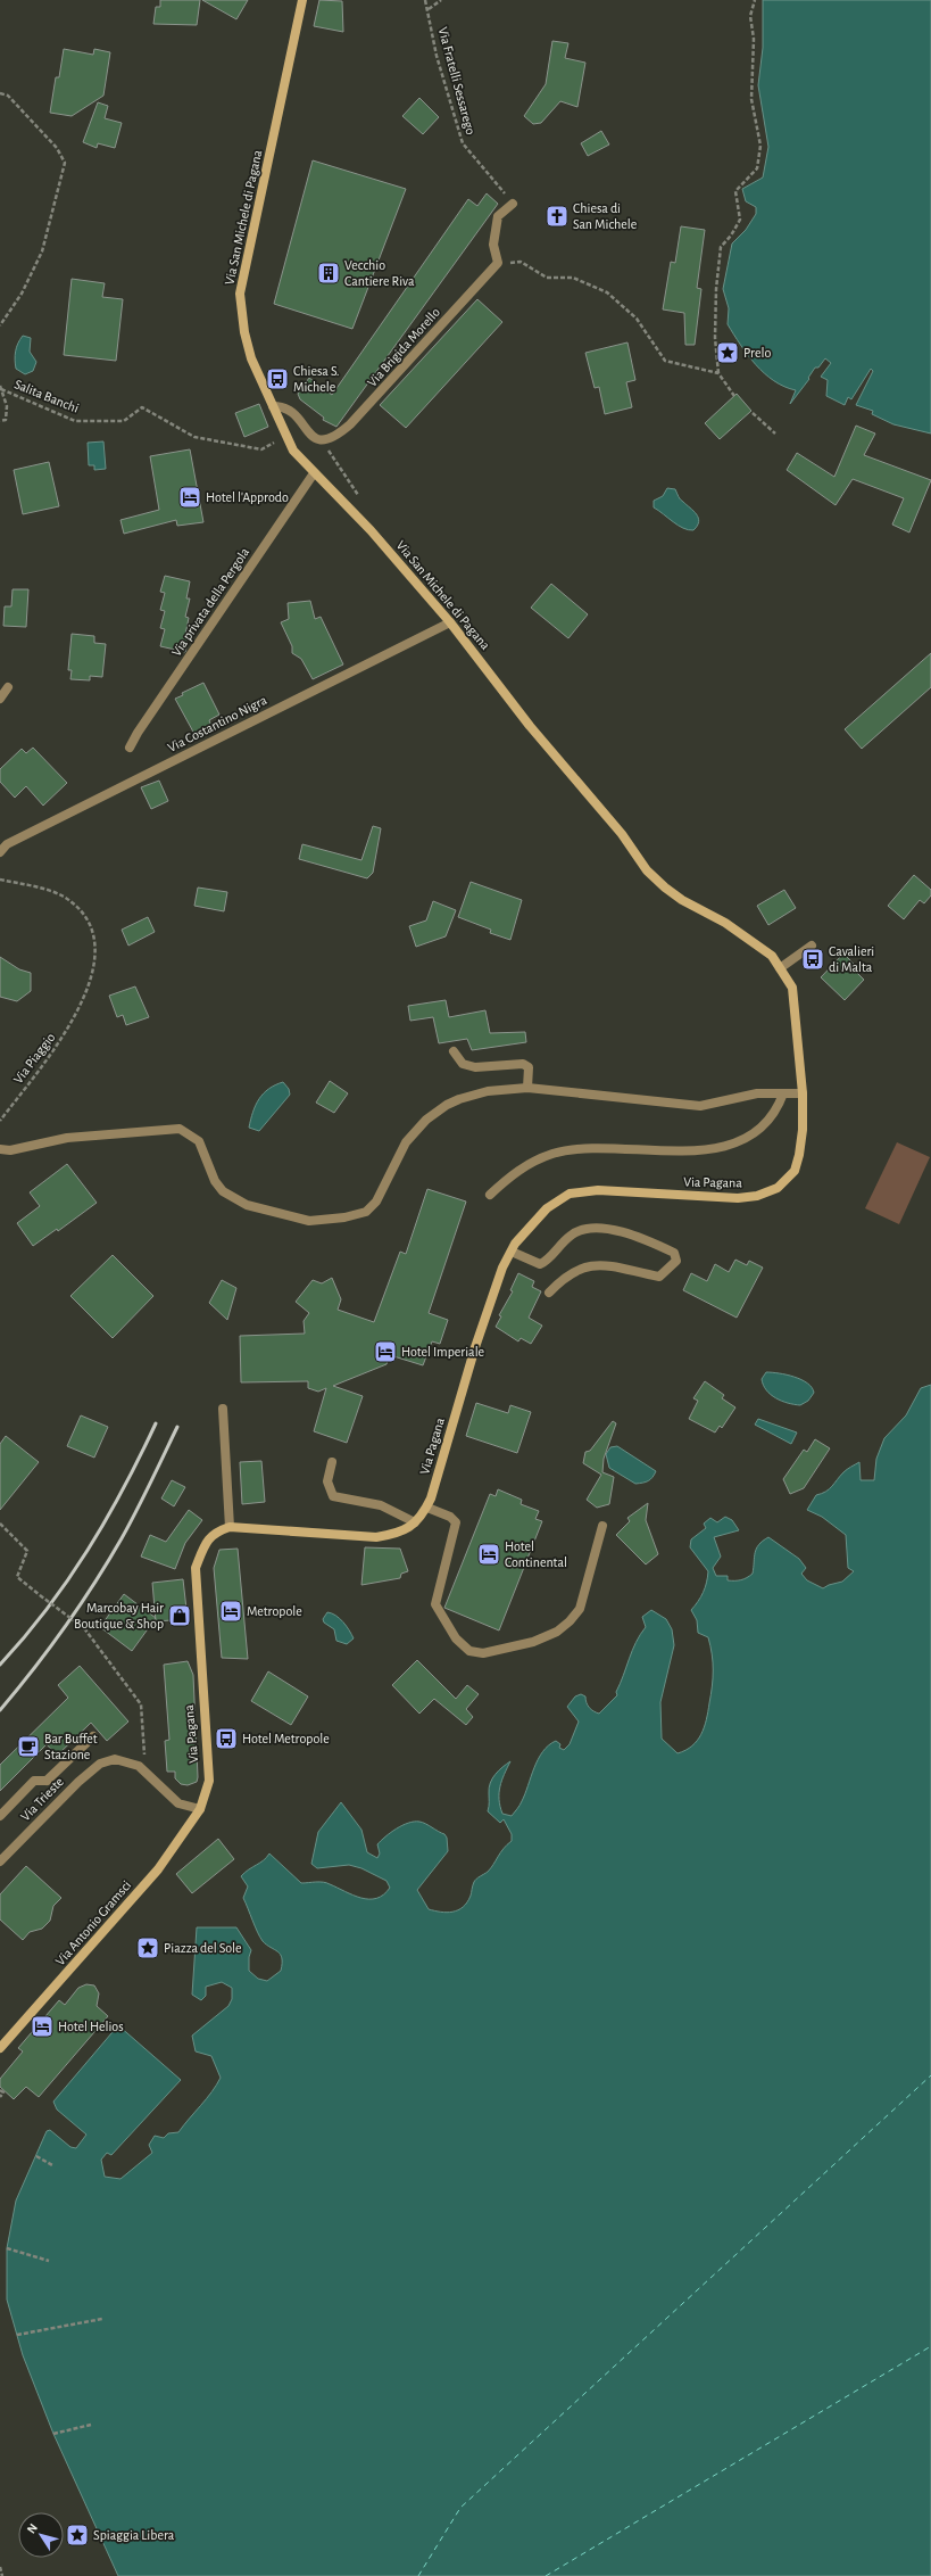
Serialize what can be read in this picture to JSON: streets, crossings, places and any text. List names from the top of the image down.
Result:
{
  "streets": {
    "main road": ["Via San Michele di Pagana", "Via Pagana", "Via Antonio Gramsci"],
    "street": [
      "Via Brigida Morello",
      "Via privata della Pergola",
      "Via Costantino Nigra",
      "Via Trieste"
    ],
    "path": ["Via Fratelli Sessarego", "Salita Banchi", "Via Piaggio"]
  },
  "crossings": [
    ["Via Fratelli Sessarego", "Via Brigida Morello"],
    ["Via San Michele di Pagana", "Via Brigida Morello"],
    ["Via San Michele di Pagana", "Via privata della Pergola"],
    ["Via San Michele di Pagana", "Via Costantino Nigra"],
    ["Via San Michele di Pagana", "Via Pagana"],
    ["Via Pagana", "Via Trieste"],
    ["Via Pagana", "Via Antonio Gramsci"],
    ["Via Trieste", "Via Antonio Gramsci"]
  ],
  "places": {
    "church": ["Chiesa di San Michele"],
    "building": ["Vecchio Cantiere Riva"],
    "place": ["Prelo", "Piazza del Sole", "Spiaggia Libera"],
    "bus stop": ["Chiesa S. Michele", "Cavalieri di Malta", "Hotel Metropole"],
    "hotel": [
      "Hotel l'Approdo",
      "Hotel Imperiale",
      "Hotel Continental",
      "Metropole",
      "Hotel Helios"
    ],
    "shop": ["Marcobay Hair Boutique & Shop"],
    "cafe": ["Bar Buffet Stazione"]
  },
  "north": "top left"
}
